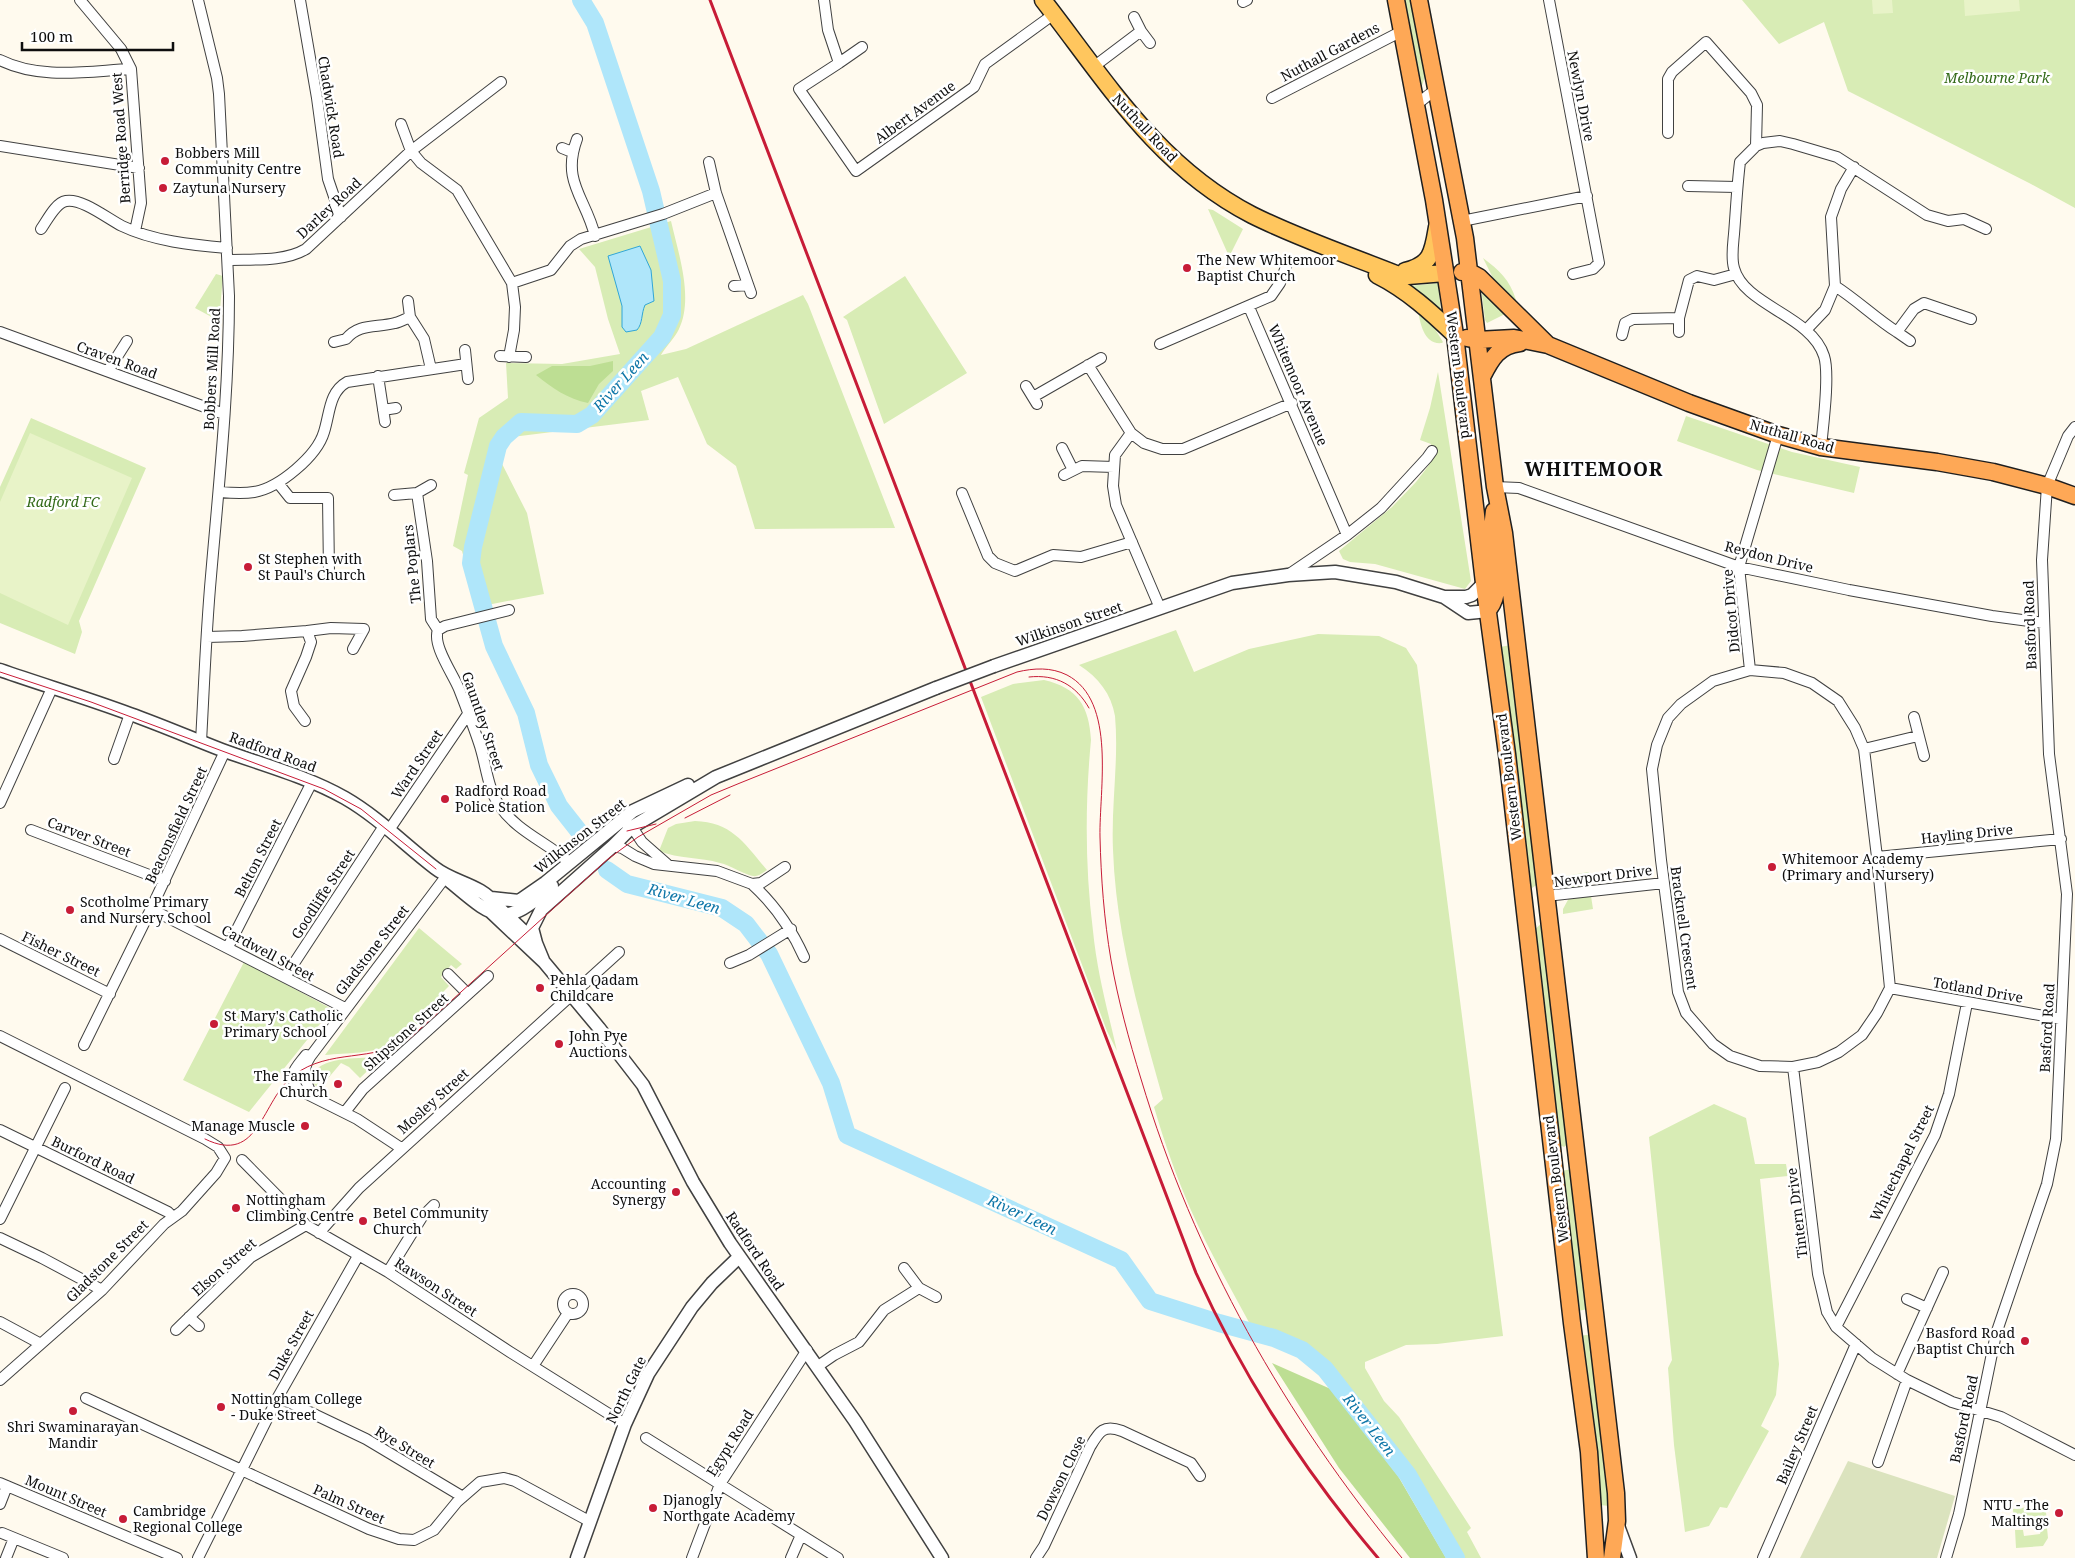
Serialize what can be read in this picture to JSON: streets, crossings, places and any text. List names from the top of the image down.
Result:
{
  "streets": {
    "highway": ["Nuthall Road", "Western Boulevard"],
    "street": [
      "Nuthall Gardens",
      "Newlyn Drive",
      "Chadwick Road",
      "Albert Avenue",
      "Berridge Road West",
      "Darley Road",
      "Craven Road",
      "Bobbers Mill Road",
      "Whitemoor Avenue",
      "Reydon Drive",
      "The Poplars",
      "Didcot Drive",
      "Wilkinson Street",
      "Basford Road",
      "Gauntley Street",
      "Radford Road",
      "Ward Street",
      "Beaconsfield Street",
      "Hayling Drive",
      "Carver Street",
      "Belton Street",
      "Newport Drive",
      "Goodliffe Street",
      "Bracknell Crescent",
      "Gladstone Street",
      "Cardwell Street",
      "Fisher Street",
      "Totland Drive",
      "Shipstone Street",
      "Mosley Street",
      "Burford Road",
      "Whitechapel Street",
      "Tintern Drive",
      "Elson Street",
      "Rawson Street",
      "Duke Street",
      "North Gate",
      "Egypt Road",
      "Bailey Street",
      "Rye Street",
      "Dowson Close",
      "Mount Street",
      "Palm Street"
    ]
  },
  "crossings": [
    ["Nuthall Gardens", "Western Boulevard"],
    ["Chadwick Road", "Darley Road"],
    ["Albert Avenue", "Nuthall Road"],
    ["Nuthall Road", "Western Boulevard"],
    ["Nuthall Road", "Didcot Drive"],
    ["Nuthall Road", "Basford Road"],
    ["Darley Road", "Bobbers Mill Road"],
    ["Craven Road", "Bobbers Mill Road"],
    ["Bobbers Mill Road", "Radford Road"],
    ["Western Boulevard", "Reydon Drive"],
    ["Western Boulevard", "Wilkinson Street"],
    ["Western Boulevard", "Newport Drive"],
    ["Reydon Drive", "Didcot Drive"],
    ["Reydon Drive", "Basford Road"],
    ["The Poplars", "Gauntley Street"],
    ["Didcot Drive", "Bracknell Crescent"],
    ["Wilkinson Street", "Gauntley Street"],
    ["Wilkinson Street", "Radford Road"],
    ["Basford Road", "Hayling Drive"],
    ["Basford Road", "Totland Drive"],
    ["Basford Road", "Tintern Drive"],
    ["Gauntley Street", "Ward Street"],
    ["Radford Road", "Ward Street"],
    ["Radford Road", "Beaconsfield Street"],
    ["Radford Road", "Belton Street"],
    ["Radford Road", "Goodliffe Street"],
    ["Radford Road", "Gladstone Street"],
    ["Radford Road", "Mosley Street"],
    ["Radford Road", "North Gate"],
    ["Radford Road", "Egypt Road"],
    ["Ward Street", "Goodliffe Street"],
    ["Beaconsfield Street", "Carver Street"],
    ["Beaconsfield Street", "Cardwell Street"],
    ["Beaconsfield Street", "Fisher Street"],
    ["Hayling Drive", "Bracknell Crescent"],
    ["Belton Street", "Cardwell Street"],
    ["Newport Drive", "Bracknell Crescent"],
    ["Goodliffe Street", "Cardwell Street"],
    ["Bracknell Crescent", "Totland Drive"],
    ["Bracknell Crescent", "Tintern Drive"],
    ["Gladstone Street", "Cardwell Street"],
    ["Gladstone Street", "Burford Road"],
    ["Totland Drive", "Whitechapel Street"],
    ["Mosley Street", "Rawson Street"],
    ["Whitechapel Street", "Tintern Drive"],
    ["Tintern Drive", "Bailey Street"],
    ["Elson Street", "Rawson Street"],
    ["Rawson Street", "Duke Street"],
    ["Rawson Street", "North Gate"],
    ["Duke Street", "Rye Street"],
    ["Duke Street", "Palm Street"],
    ["North Gate", "Palm Street"],
    ["Rye Street", "Palm Street"]
  ],
  "districts": ["WHITEMOOR"],
  "water": ["River Leen"],
  "parks": ["Melbourne Park", "Radford FC"],
  "places": [
    "Bobbers Mill Community Centre",
    "Zaytuna Nursery",
    "The New Whitemoor Baptist Church",
    "St Stephen with St Paul's Church",
    "Radford Road Police Station",
    "Whitemoor Academy (Primary and Nursery)",
    "Scotholme Primary and Nursery School",
    "Pehla Qadam Childcare",
    "St Mary's Catholic Primary School",
    "John Pye Auctions",
    "The Family Church",
    "Manage Muscle",
    "Accounting Synergy",
    "Nottingham Climbing Centre",
    "Betel Community Church",
    "Basford Road Baptist Church",
    "Nottingham College - Duke Street",
    "Shri Swaminarayan Mandir",
    "Djanogly Northgate Academy",
    "NTU - The Maltings",
    "Cambridge Regional College"
  ],
  "scale_bar": "100 m"
}
